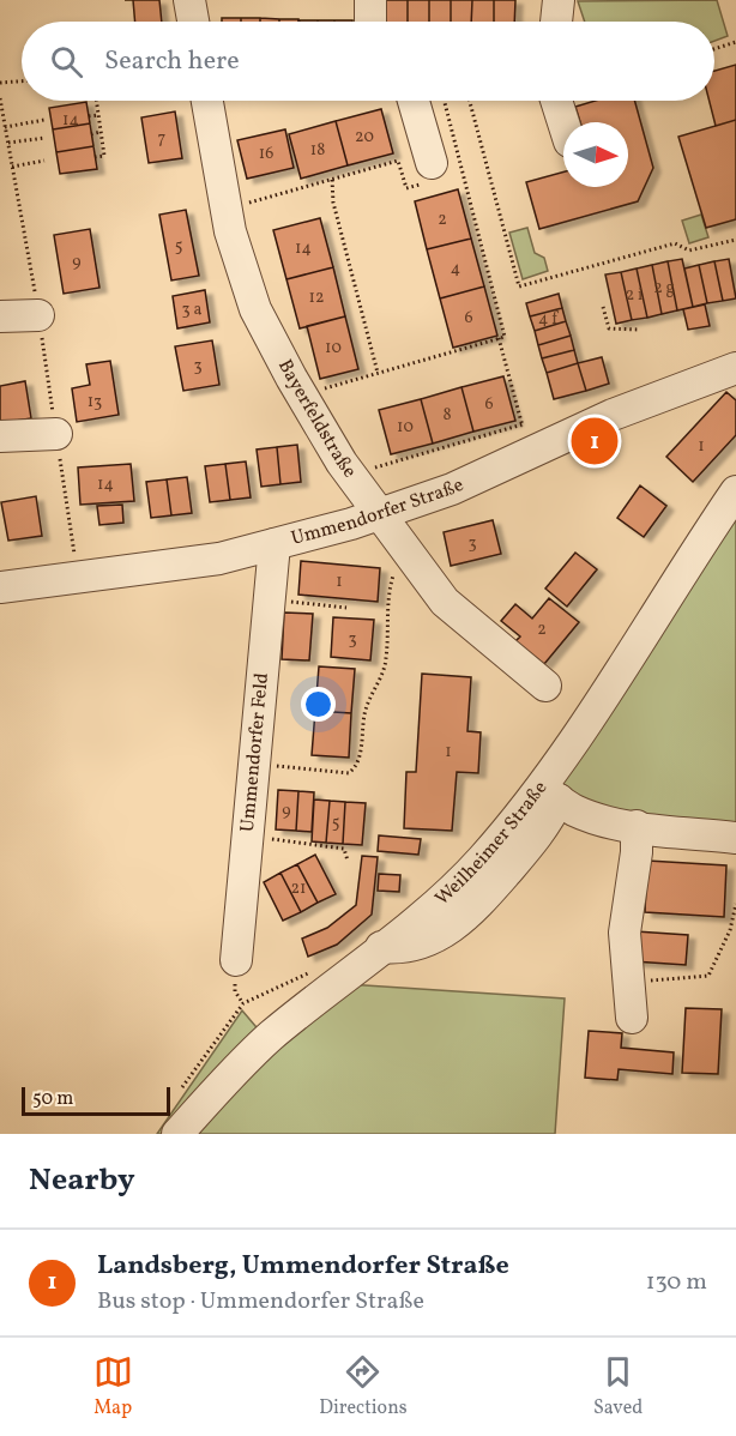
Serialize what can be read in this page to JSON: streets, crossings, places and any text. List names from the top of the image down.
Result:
{
  "streets": {
    "street": [
      "Bayerfeldstraße",
      "Ummendorfer Straße",
      "Ummendorfer Feld",
      "Weilheimer Straße"
    ]
  },
  "crossings": [
    ["Bayerfeldstraße", "Ummendorfer Straße"],
    ["Ummendorfer Straße", "Ummendorfer Feld"]
  ],
  "house_numbers": [
    "14",
    "20",
    "7",
    "18",
    "16",
    "2",
    "5",
    "14",
    "9",
    "4",
    "2 g",
    "2 i",
    "12",
    "3 a",
    "6",
    "4 f",
    "10",
    "3",
    "13",
    "6",
    "8",
    "10",
    "1",
    "14",
    "3",
    "1",
    "2",
    "3",
    "1",
    "9",
    "5",
    "21"
  ],
  "scale_bar": "50 m",
  "north": "right",
  "page": {
    "search": "Search here",
    "pins": "1",
    "scale": "50 m",
    "heading": "Nearby",
    "list": [
      {
        "mark": "1",
        "name": "Landsberg, Ummendorfer Straße",
        "note": "Bus stop · Ummendorfer Straße",
        "value": "130 m"
      }
    ],
    "nav": ["Map", "Directions", "Saved"]
  }
}
